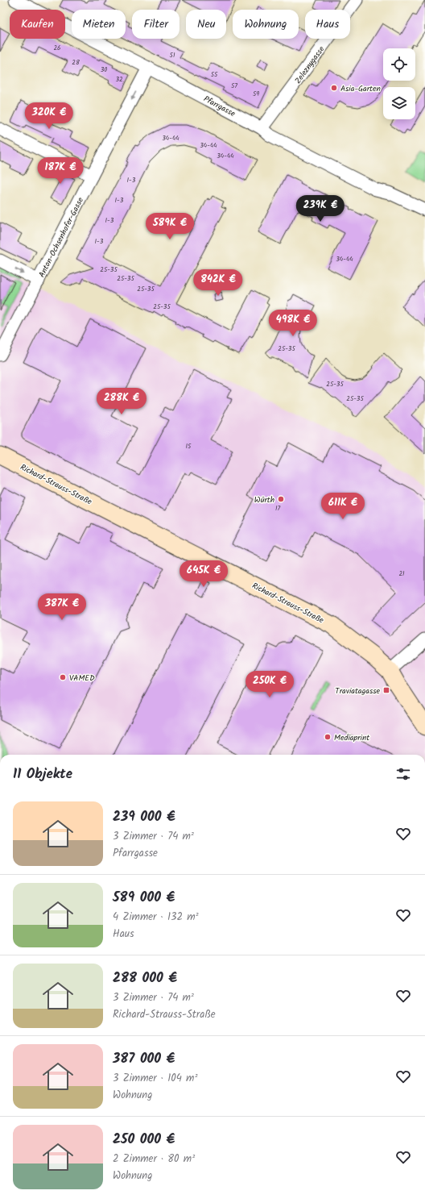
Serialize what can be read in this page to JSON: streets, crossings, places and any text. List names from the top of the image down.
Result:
{
  "streets": {
    "main road": ["Richard-Strauss-Straße"],
    "street": ["Zeleznygasse", "Pfarrgasse", "Anton-Ochsenhofer-Gasse"]
  },
  "crossings": [
    ["Zeleznygasse", "Pfarrgasse"],
    ["Pfarrgasse", "Anton-Ochsenhofer-Gasse"]
  ],
  "one_way": ["Anton-Ochsenhofer-Gasse"],
  "places": {
    "other": [
      "Asia-Garten",
      "Würth",
      "VAMED",
      "Mediaprint"
    ],
    "transit": ["Traviatagasse"]
  },
  "house_numbers": [
    "26",
    "51",
    "28",
    "30",
    "55",
    "32",
    "57",
    "59",
    "34-44",
    "34-44",
    "34-44",
    "1-3",
    "1-3",
    "1-3",
    "1-3",
    "34-44",
    "25-35",
    "25-35",
    "25-35",
    "25-35",
    "25-35",
    "25-35",
    "25-35",
    "15",
    "17",
    "21"
  ],
  "page": {
    "chip": [
      "Kaufen",
      "Mieten",
      "Filter",
      "Neu",
      "Wohnung",
      "Haus"
    ],
    "price": [
      "320K €",
      "187K €",
      "239K €",
      "589K €",
      "842K €",
      "498K €",
      "288K €",
      "611K €",
      "645K €",
      "387K €",
      "250K €"
    ],
    "heading": "11 Objekte",
    "list": [
      {
        "name": "239 000 €",
        "note": "3 Zimmer · 74 m² · Pfarrgasse"
      },
      {
        "name": "589 000 €",
        "note": "4 Zimmer · 132 m² · Haus"
      },
      {
        "name": "288 000 €",
        "note": "3 Zimmer · 74 m² · Richard-Strauss-Straße"
      },
      {
        "name": "387 000 €",
        "note": "3 Zimmer · 104 m² · Wohnung"
      },
      {
        "name": "250 000 €",
        "note": "2 Zimmer · 80 m² · Wohnung"
      }
    ]
  }
}
